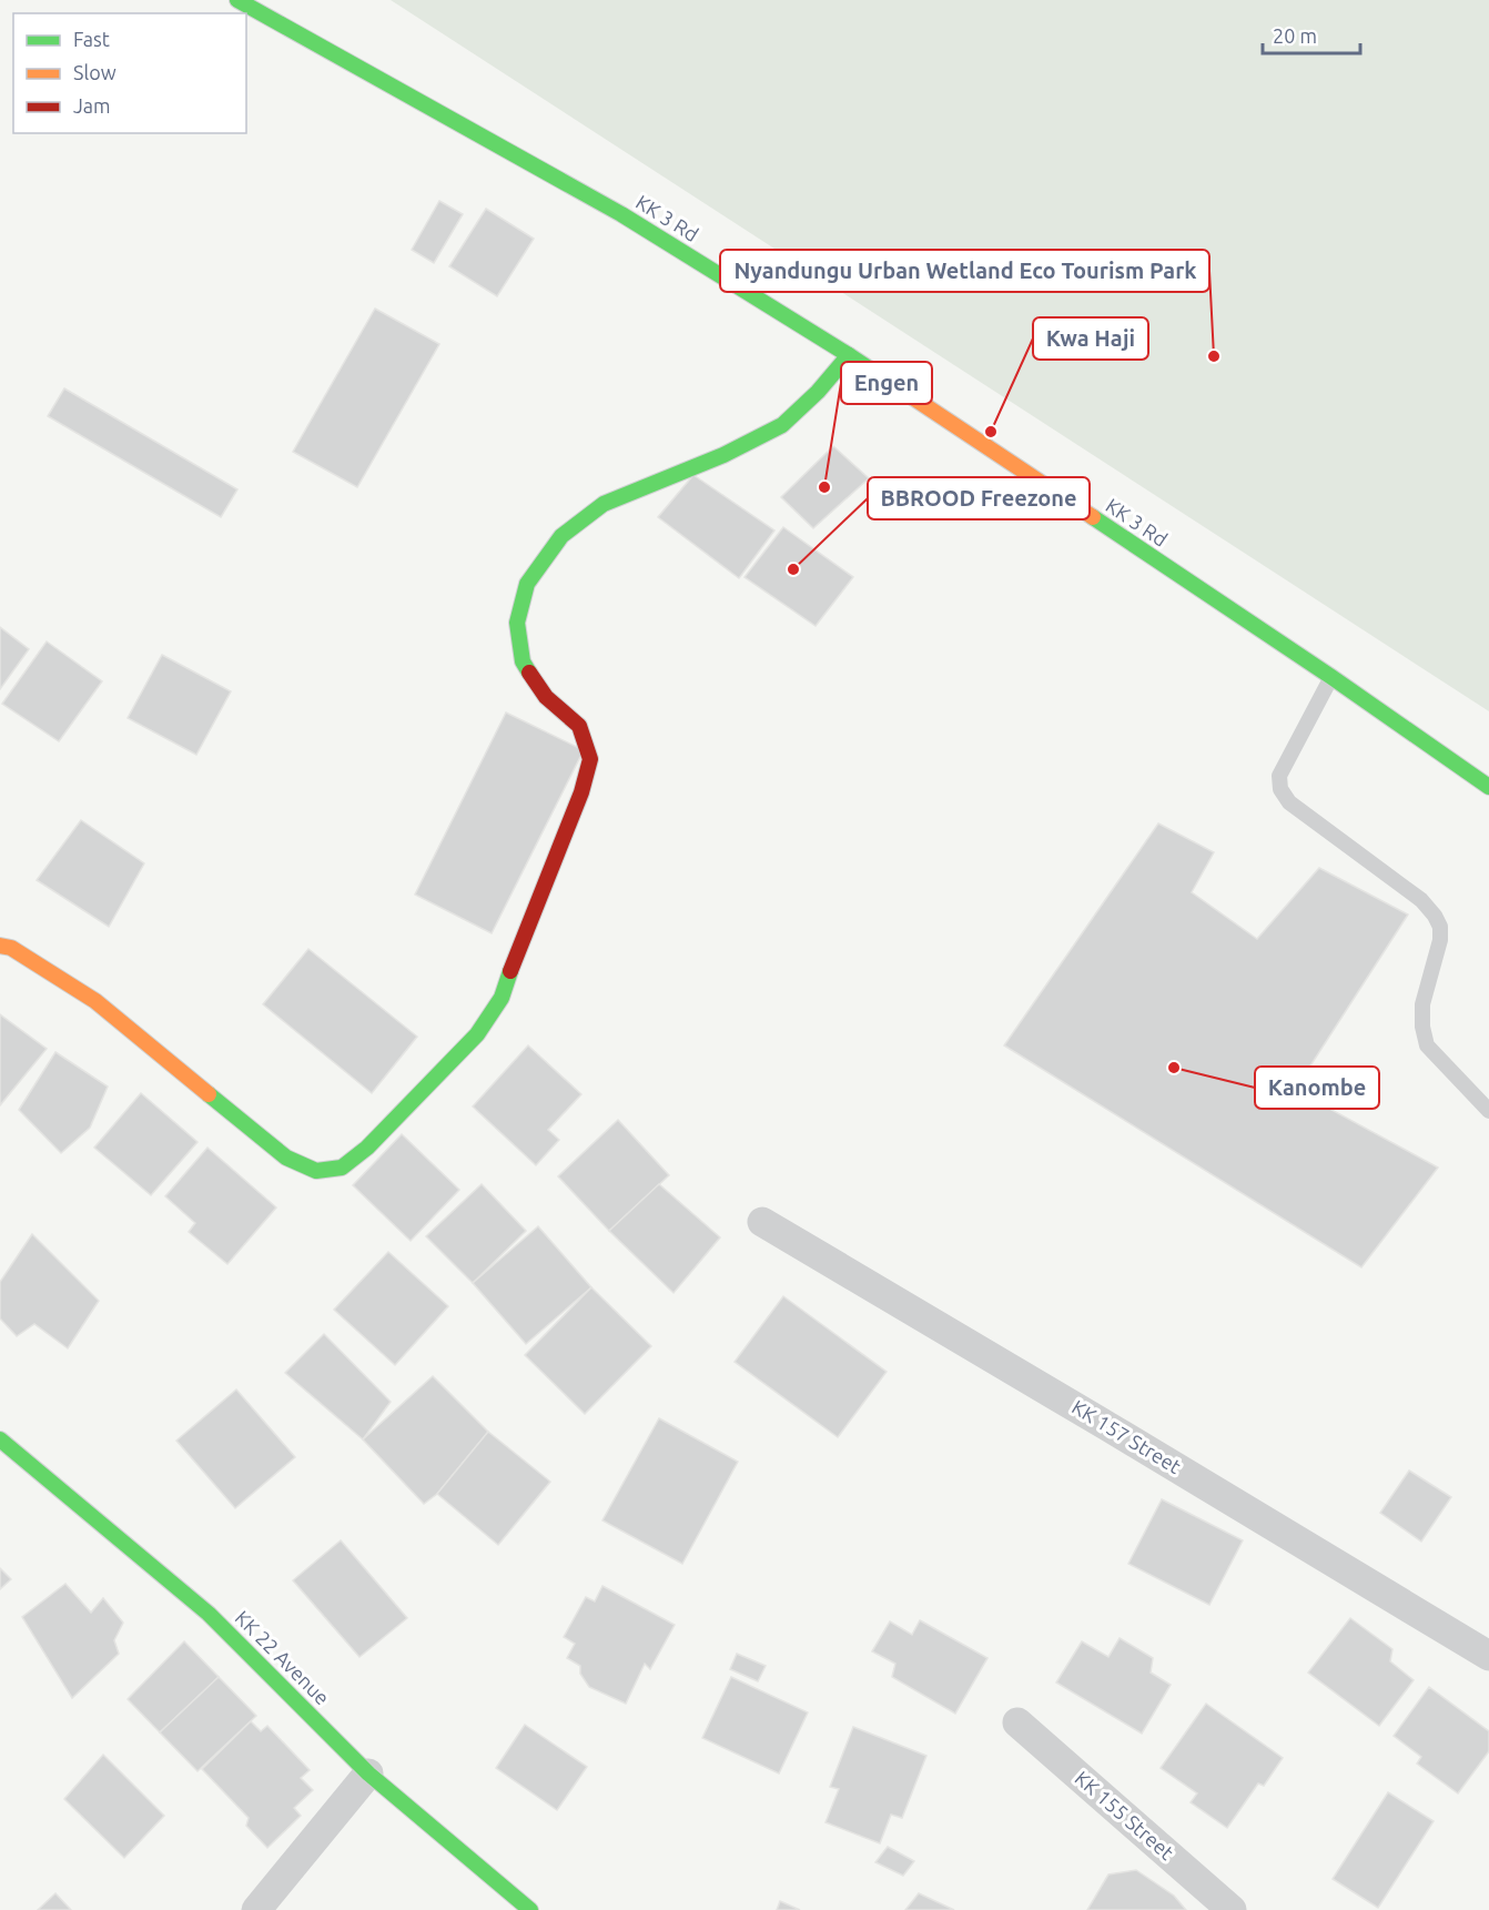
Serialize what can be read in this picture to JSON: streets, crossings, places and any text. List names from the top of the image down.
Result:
{
  "streets": {
    "main road": ["KK 3 Rd", "KK 22 Avenue"],
    "street": ["KK 157 Street", "KK 155 Street"]
  },
  "places": [
    "Nyandungu Urban Wetland Eco Tourism Park",
    "Kwa Haji",
    "Engen",
    "BBROOD Freezone",
    "Kanombe"
  ],
  "legend": ["Fast", "Slow", "Jam"],
  "scale_bar": "20 m"
}
